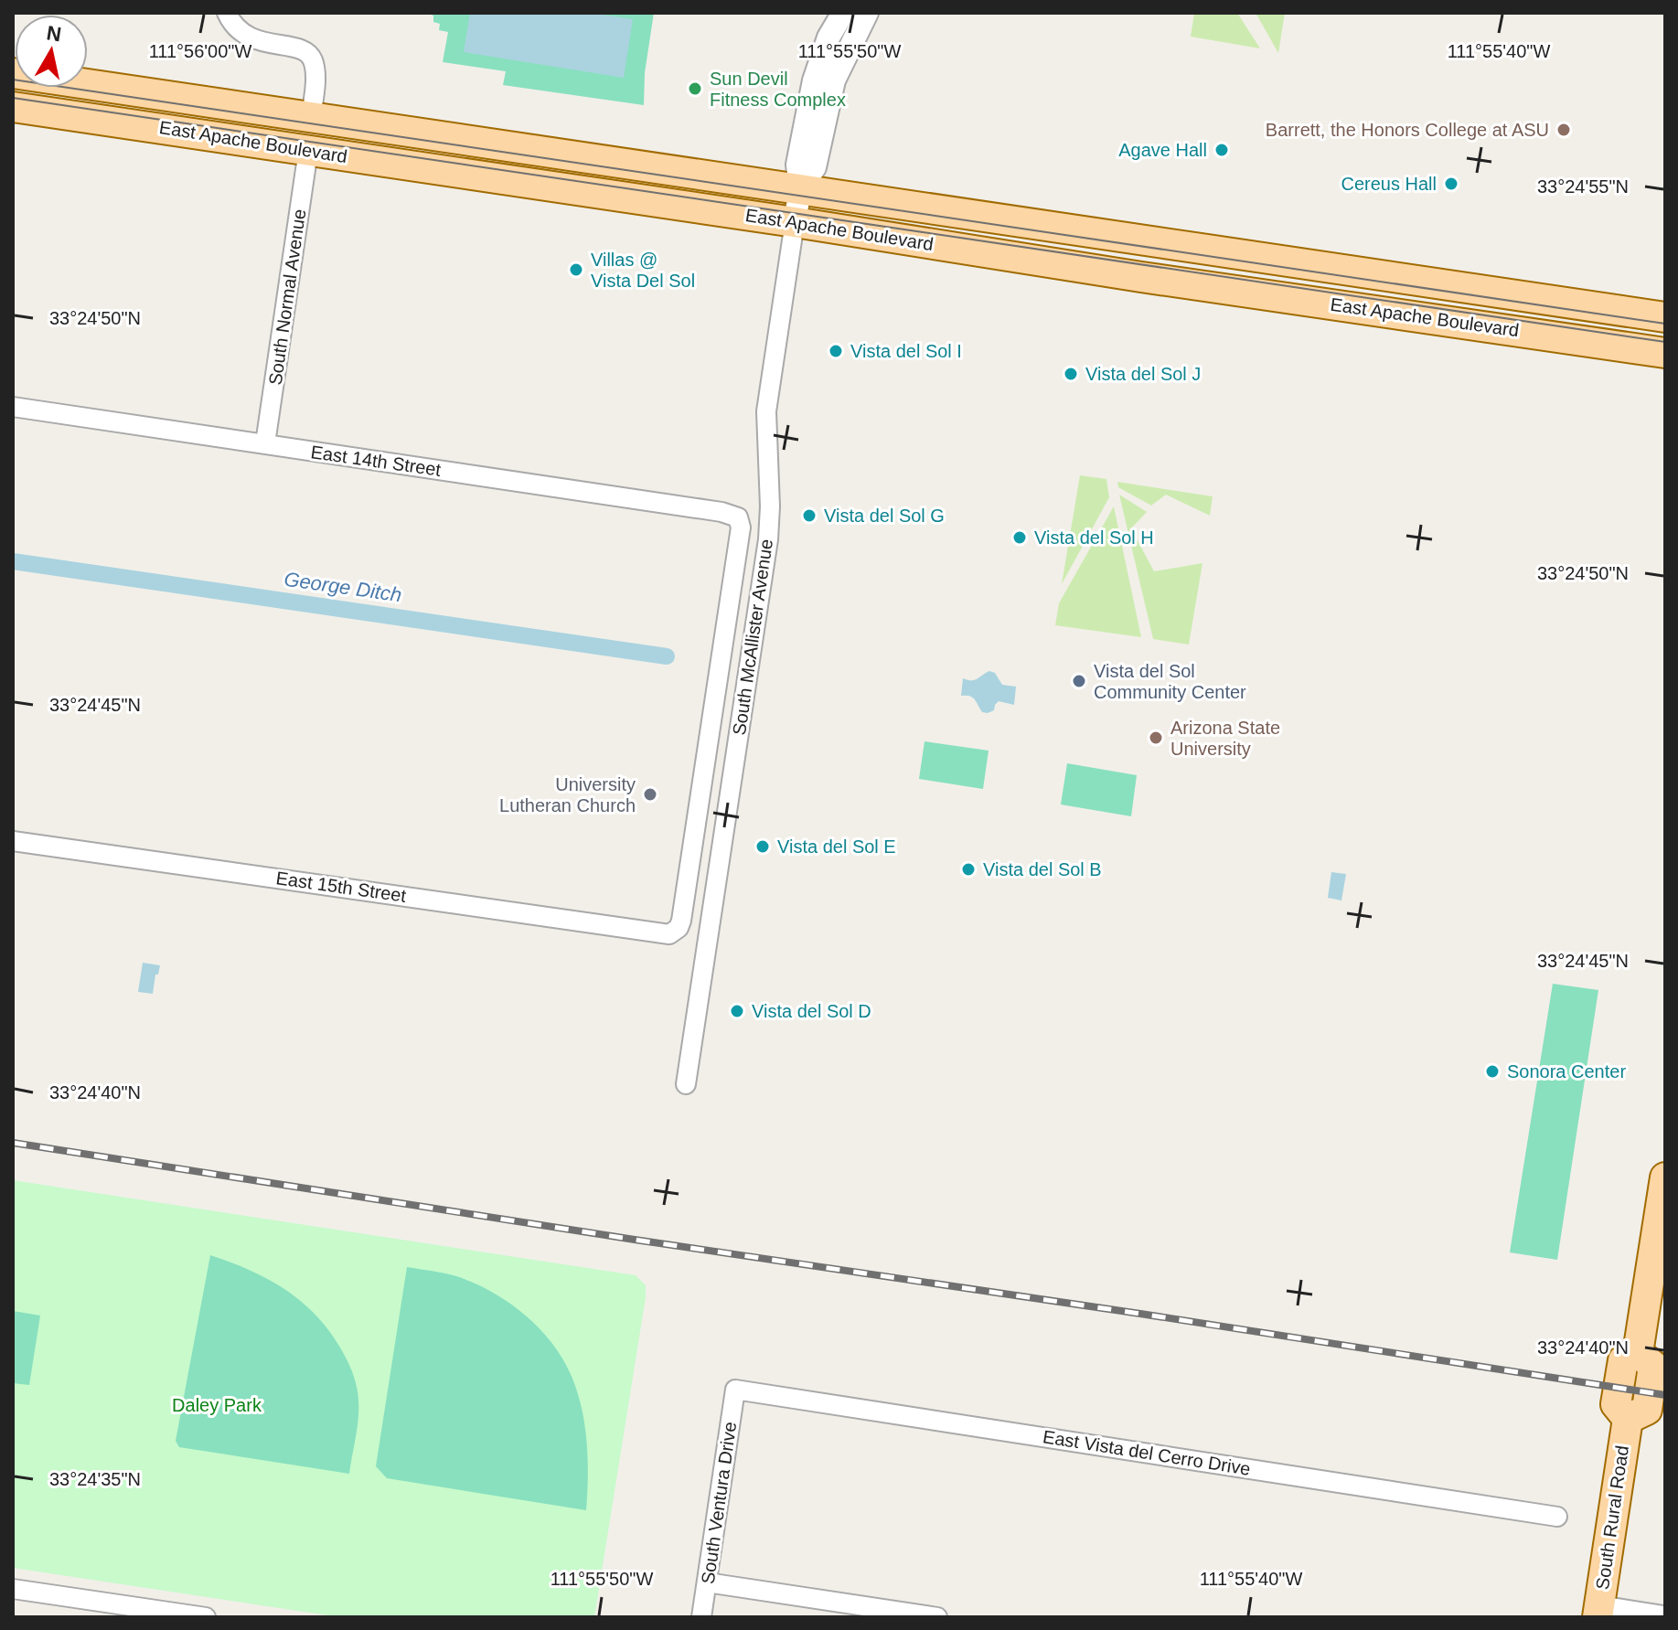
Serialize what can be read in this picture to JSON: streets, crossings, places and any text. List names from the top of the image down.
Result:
{
  "streets": {
    "main road": ["East Apache Boulevard", "South Rural Road"],
    "street": [
      "South Normal Avenue",
      "East 14th Street",
      "South McAllister Avenue",
      "East 15th Street",
      "East Vista del Cerro Drive",
      "South Ventura Drive"
    ]
  },
  "crossings": [
    ["East Apache Boulevard", "South Normal Avenue"],
    ["East Apache Boulevard", "South McAllister Avenue"],
    ["South Normal Avenue", "East 14th Street"],
    ["East 14th Street", "South McAllister Avenue"],
    ["South McAllister Avenue", "East 15th Street"],
    ["East Vista del Cerro Drive", "South Ventura Drive"]
  ],
  "water": ["George Ditch"],
  "parks": ["Daley Park"],
  "places": [
    "Sun Devil Fitness Complex",
    "Barrett, the Honors College at ASU",
    "Agave Hall",
    "Cereus Hall",
    "Villas @ Vista Del Sol",
    "Vista del Sol I",
    "Vista del Sol J",
    "Vista del Sol G",
    "Vista del Sol H",
    "Vista del Sol Community Center",
    "Arizona State University",
    "University Lutheran Church",
    "Vista del Sol E",
    "Vista del Sol B",
    "Vista del Sol D",
    "Sonora Center"
  ],
  "north": "top",
  "coordinates": [
    "111°56'00\"W",
    "111°55'50\"W",
    "111°55'40\"W",
    "33°24'55\"N",
    "33°24'50\"N",
    "33°24'45\"N",
    "33°24'40\"N",
    "33°24'35\"N"
  ]
}
